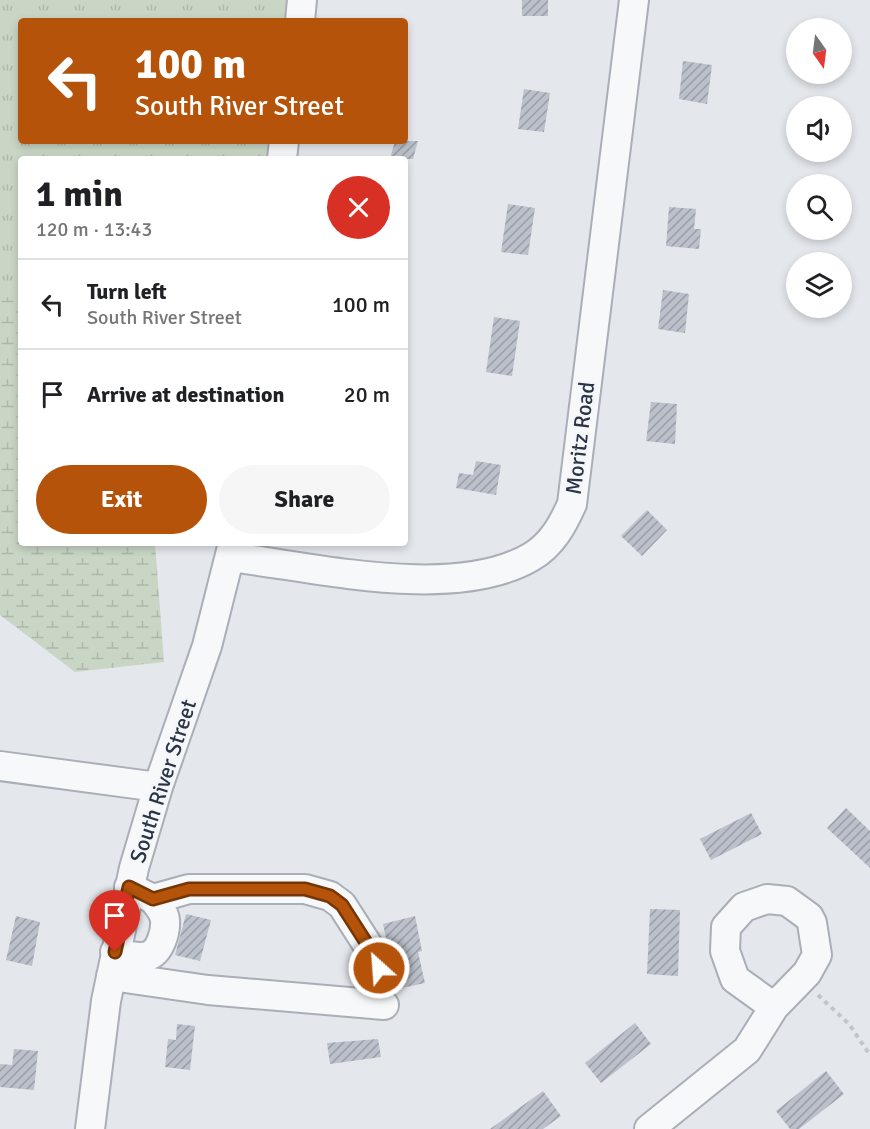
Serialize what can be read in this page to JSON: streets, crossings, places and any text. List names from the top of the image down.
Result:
{
  "streets": {
    "street": ["Moritz Road", "South River Street"]
  },
  "crossings": [
    ["Moritz Road", "South River Street"]
  ],
  "north": "bottom",
  "page": {
    "turn": ["100 m", "South River Street"],
    "heading": ["1 min", "120 m · 13:43"],
    "list": [
      {
        "name": "Turn left",
        "note": "South River Street",
        "value": "100 m"
      },
      {
        "name": "Arrive at destination",
        "value": "20 m"
      }
    ],
    "buttons": ["Exit", "Share"]
  }
}
